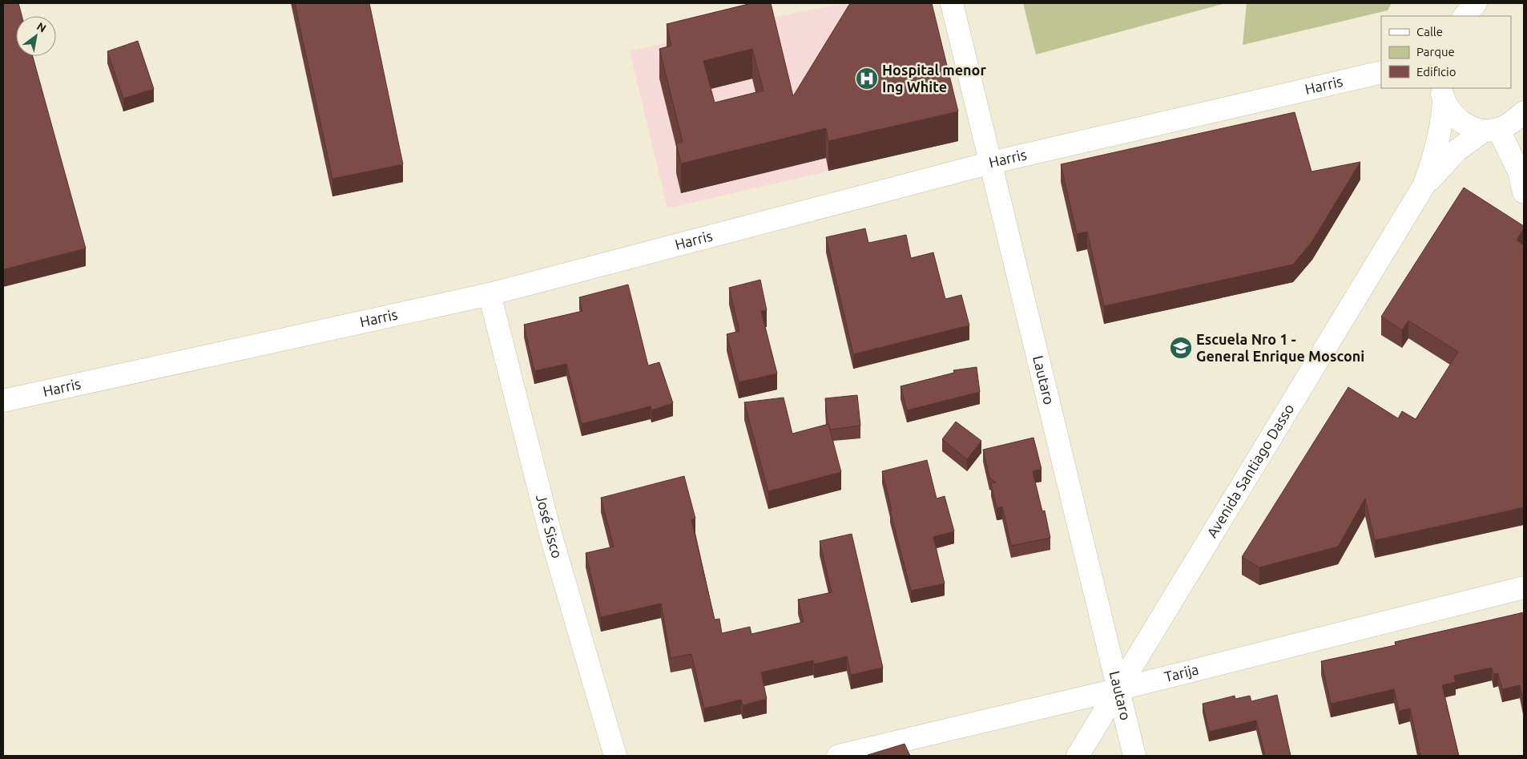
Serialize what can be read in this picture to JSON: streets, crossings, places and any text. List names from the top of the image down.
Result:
{
  "streets": {
    "street": [
      "Harris",
      "Lautaro",
      "Avenida Santiago Dasso",
      "José Sisco",
      "Tarija"
    ]
  },
  "crossings": [
    ["Harris", "Lautaro"],
    ["Harris", "José Sisco"],
    ["Lautaro", "Avenida Santiago Dasso"],
    ["Lautaro", "Tarija"],
    ["Avenida Santiago Dasso", "Tarija"]
  ],
  "places": {
    "hospital": ["Hospital menor Ing White"],
    "school or university": ["Escuela Nro 1 - General Enrique Mosconi"]
  },
  "legend": ["Calle", "Parque", "Edificio"],
  "north": "top right"
}
